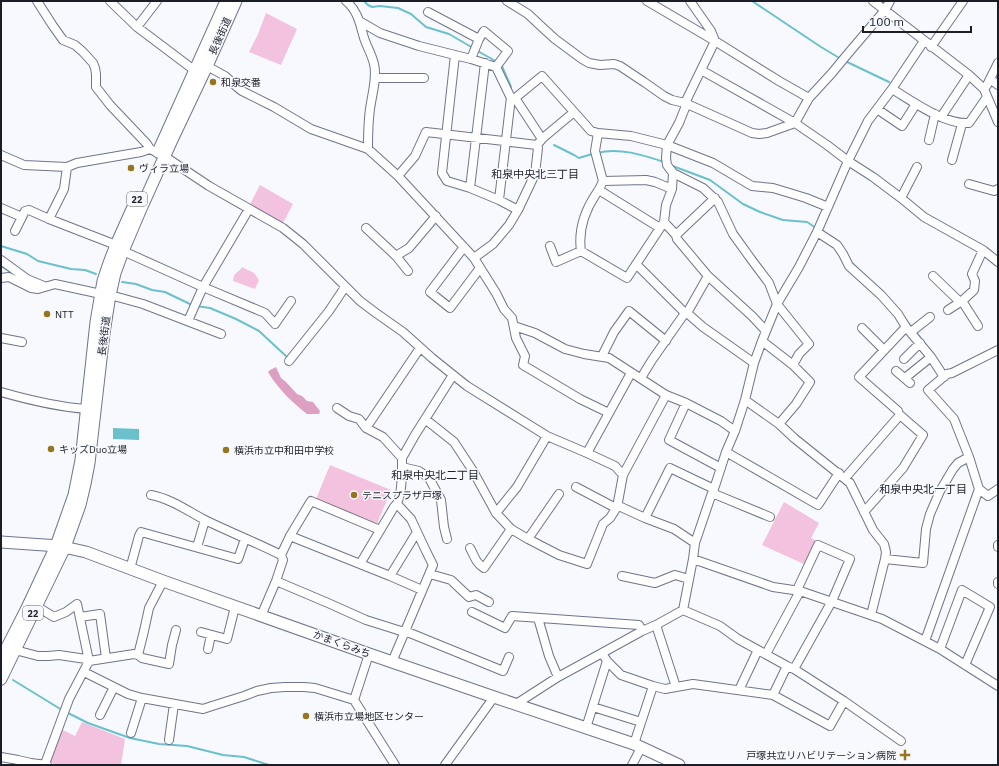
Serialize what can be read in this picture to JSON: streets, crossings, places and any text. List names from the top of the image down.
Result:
{
  "streets": {
    "main road": ["長後街道", "22", "かまくらみち"]
  },
  "crossings": [
    ["長後街道", "かまくらみち"]
  ],
  "districts": ["和泉中央北三丁目", "和泉中央北二丁目", "和泉中央北一丁目"],
  "places": {
    "other": [
      "和泉交番",
      "ヴィラ立場",
      "NTT",
      "キッズDuo立場",
      "横浜市立中和田中学校",
      "テニスプラザ戸塚",
      "横浜市立場地区センター"
    ],
    "health": ["戸塚共立リハビリテーション病院"]
  },
  "scale_bar": "100 m"
}
